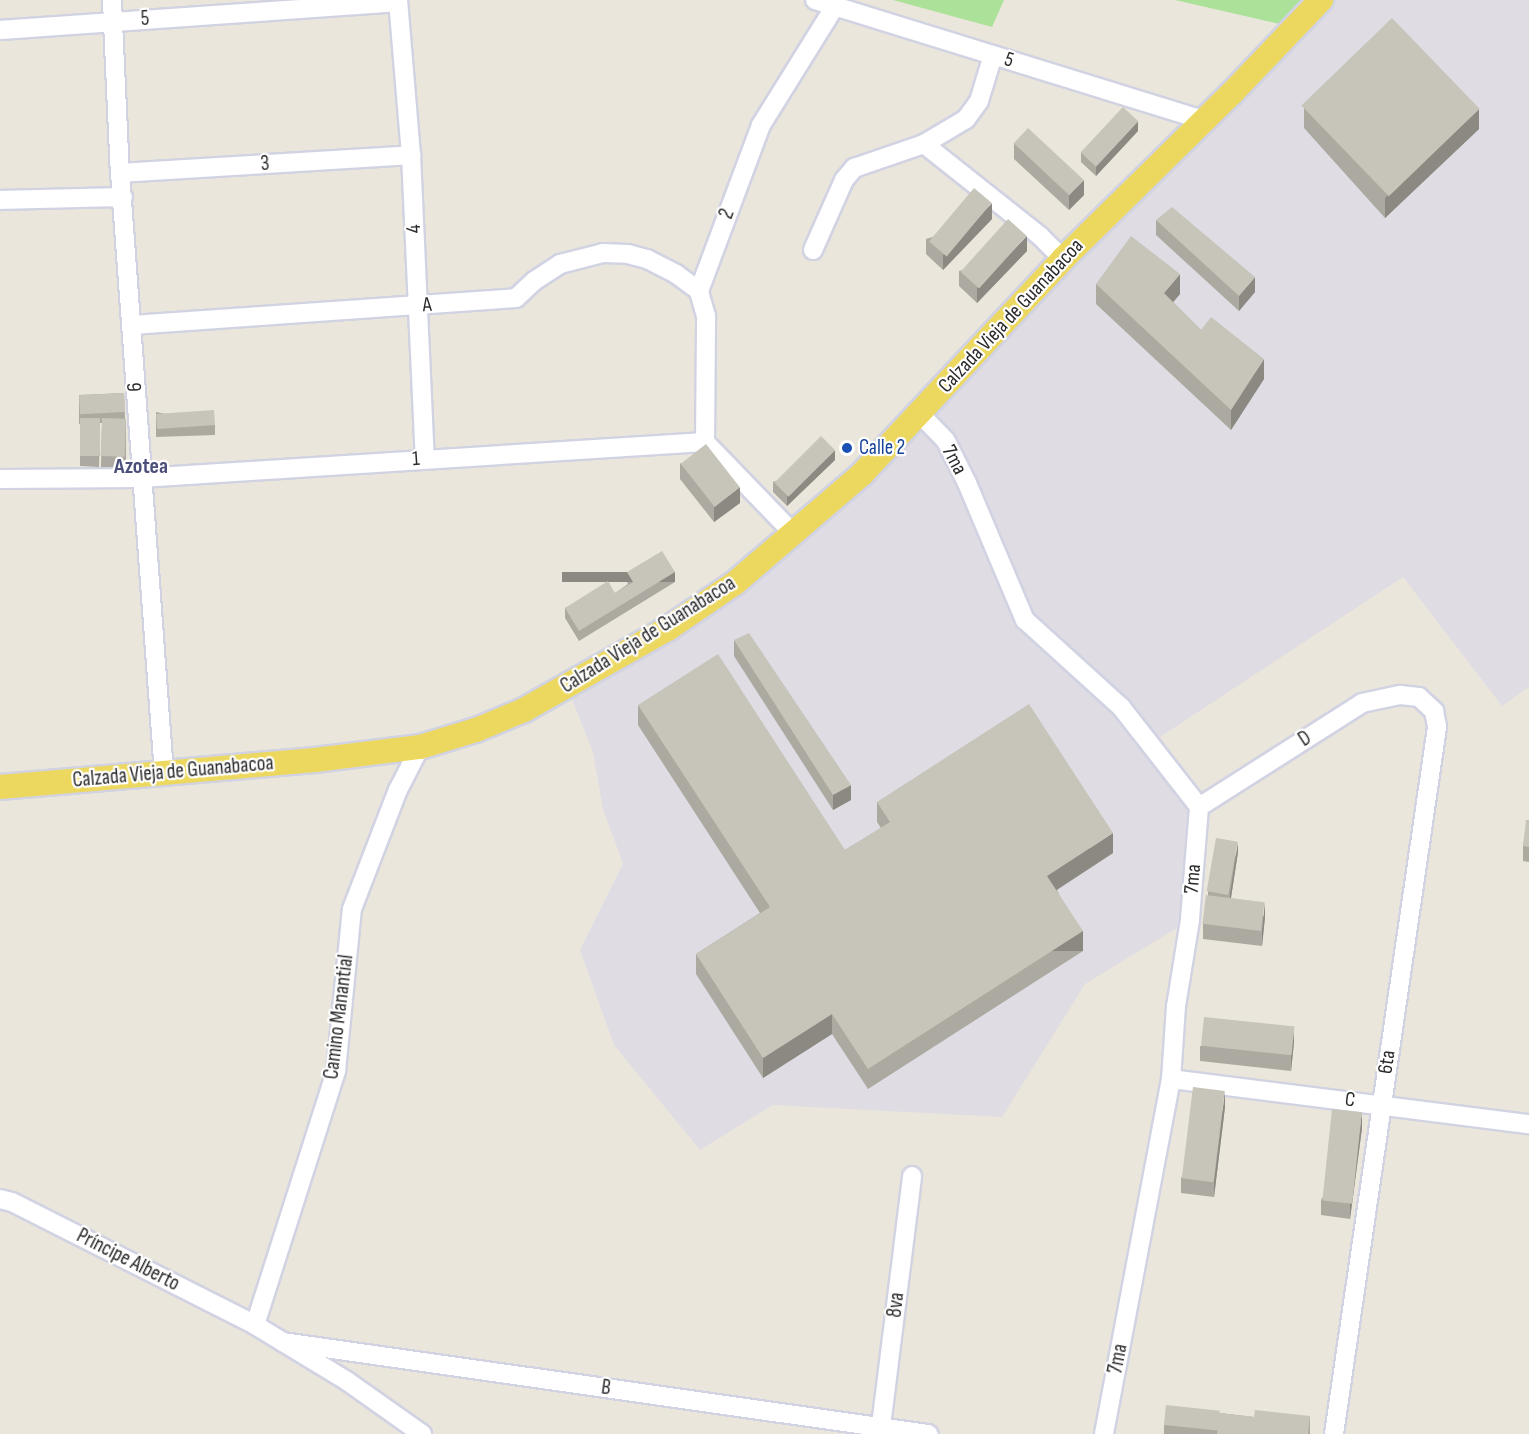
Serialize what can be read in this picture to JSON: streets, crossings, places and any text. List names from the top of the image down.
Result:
{
  "streets": {
    "main road": ["Calzada Vieja de Guanabacoa"],
    "street": [
      "5",
      "3",
      "2",
      "4",
      "A",
      "6",
      "1",
      "7ma",
      "D",
      "Camino Manantial",
      "6ta",
      "C",
      "Príncipe Alberto",
      "8va",
      "B"
    ]
  },
  "crossings": [
    ["5", "2"],
    ["5", "4"],
    ["5", "Calzada Vieja de Guanabacoa"],
    ["5", "6"],
    ["3", "4"],
    ["3", "6"],
    ["2", "A"],
    ["4", "A"],
    ["4", "1"],
    ["A", "6"],
    ["Calzada Vieja de Guanabacoa", "6"],
    ["Calzada Vieja de Guanabacoa", "7ma"],
    ["Calzada Vieja de Guanabacoa", "Camino Manantial"],
    ["6", "1"],
    ["7ma", "D"],
    ["7ma", "C"],
    ["D", "6ta"],
    ["Camino Manantial", "Príncipe Alberto"],
    ["6ta", "C"],
    ["Príncipe Alberto", "B"],
    ["8va", "B"]
  ],
  "districts": ["Azotea"],
  "places": ["Calle 2"]
}
